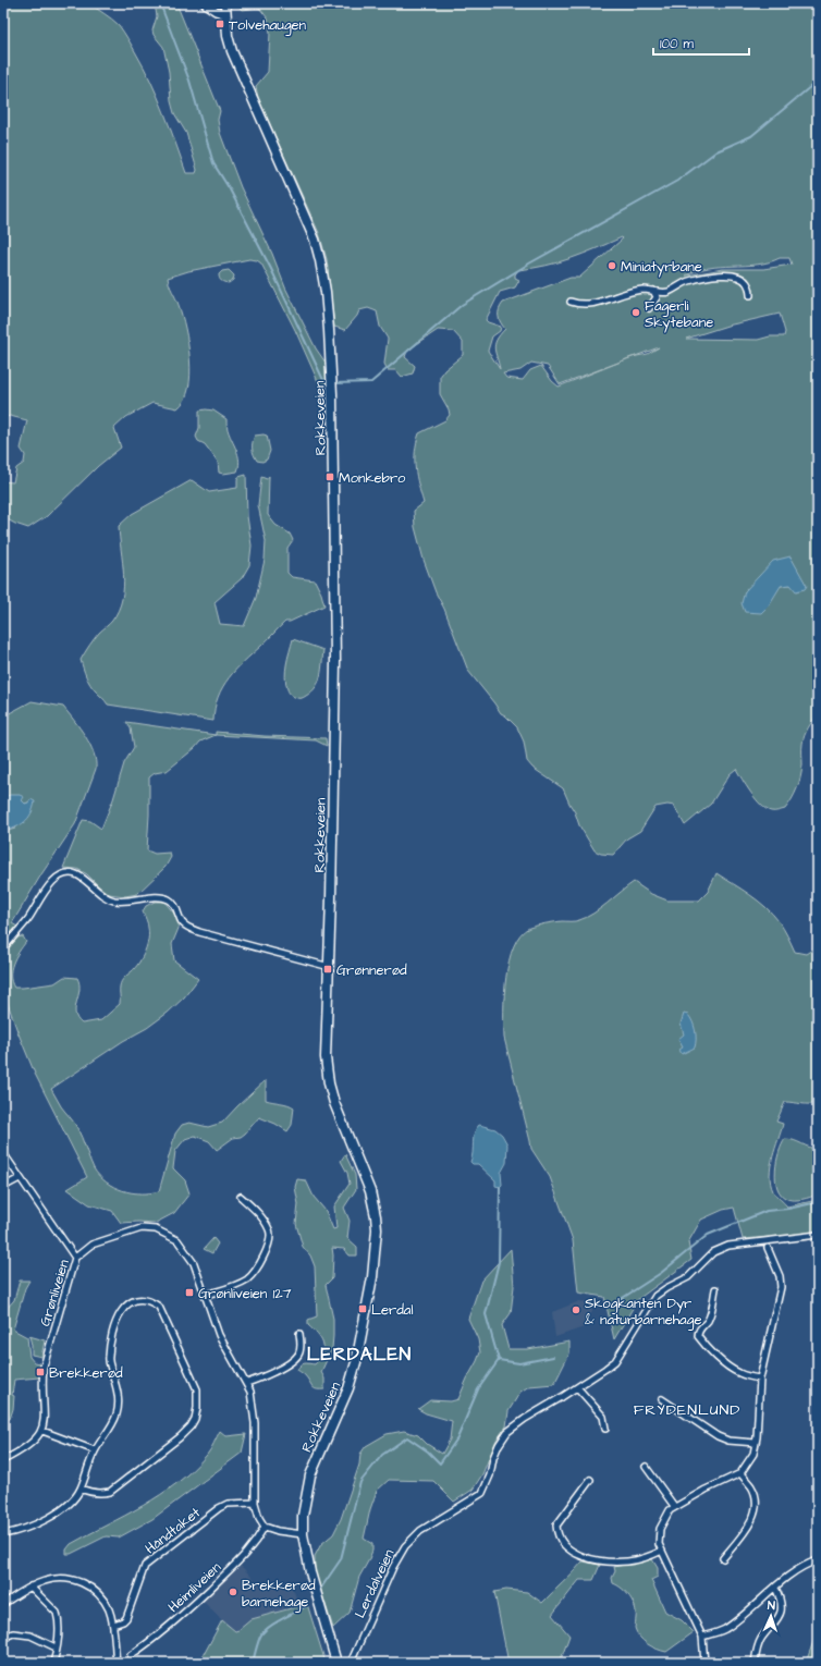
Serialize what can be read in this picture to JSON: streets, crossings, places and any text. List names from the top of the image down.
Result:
{
  "streets": {
    "main road": ["Rokkeveien"],
    "street": [
      "Grønliveien",
      "Håndtaket",
      "Lerdalveien",
      "Heimliveien"
    ]
  },
  "crossings": [
    ["Grønliveien", "Håndtaket"],
    ["Grønliveien", "Heimliveien"]
  ],
  "districts": ["LERDALEN", "FRYDENLUND"],
  "places": {
    "transit": [
      "Tolvehaugen",
      "Monkebro",
      "Grønnerød",
      "Grønliveien 127",
      "Lerdal",
      "Brekkerød"
    ],
    "other": [
      "Miniatyrbane",
      "Fagerli Skytebane",
      "Skogkanten Dyr & naturbarnehage",
      "Brekkerød barnehage"
    ]
  },
  "scale_bar": "100 m",
  "north": "top"
}
